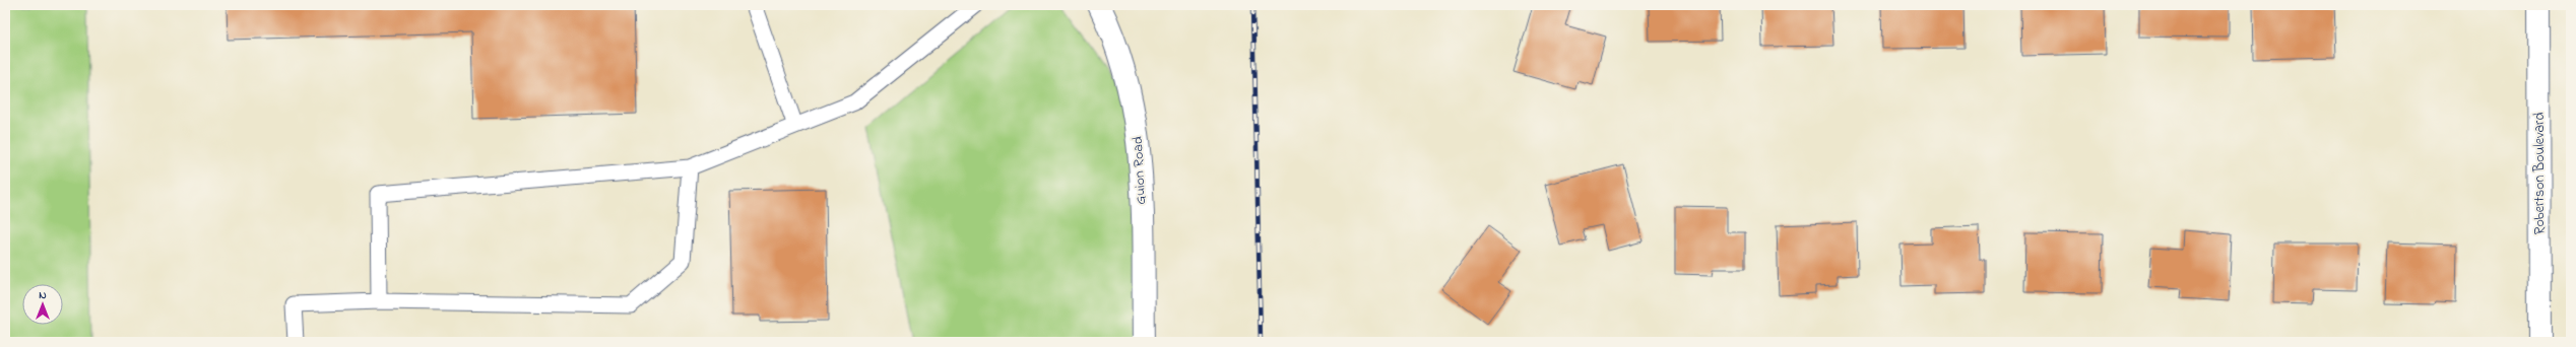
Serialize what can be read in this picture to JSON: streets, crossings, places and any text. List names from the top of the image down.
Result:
{
  "streets": {
    "street": ["Guion Road", "Robertson Boulevard"]
  },
  "north": "top"
}
